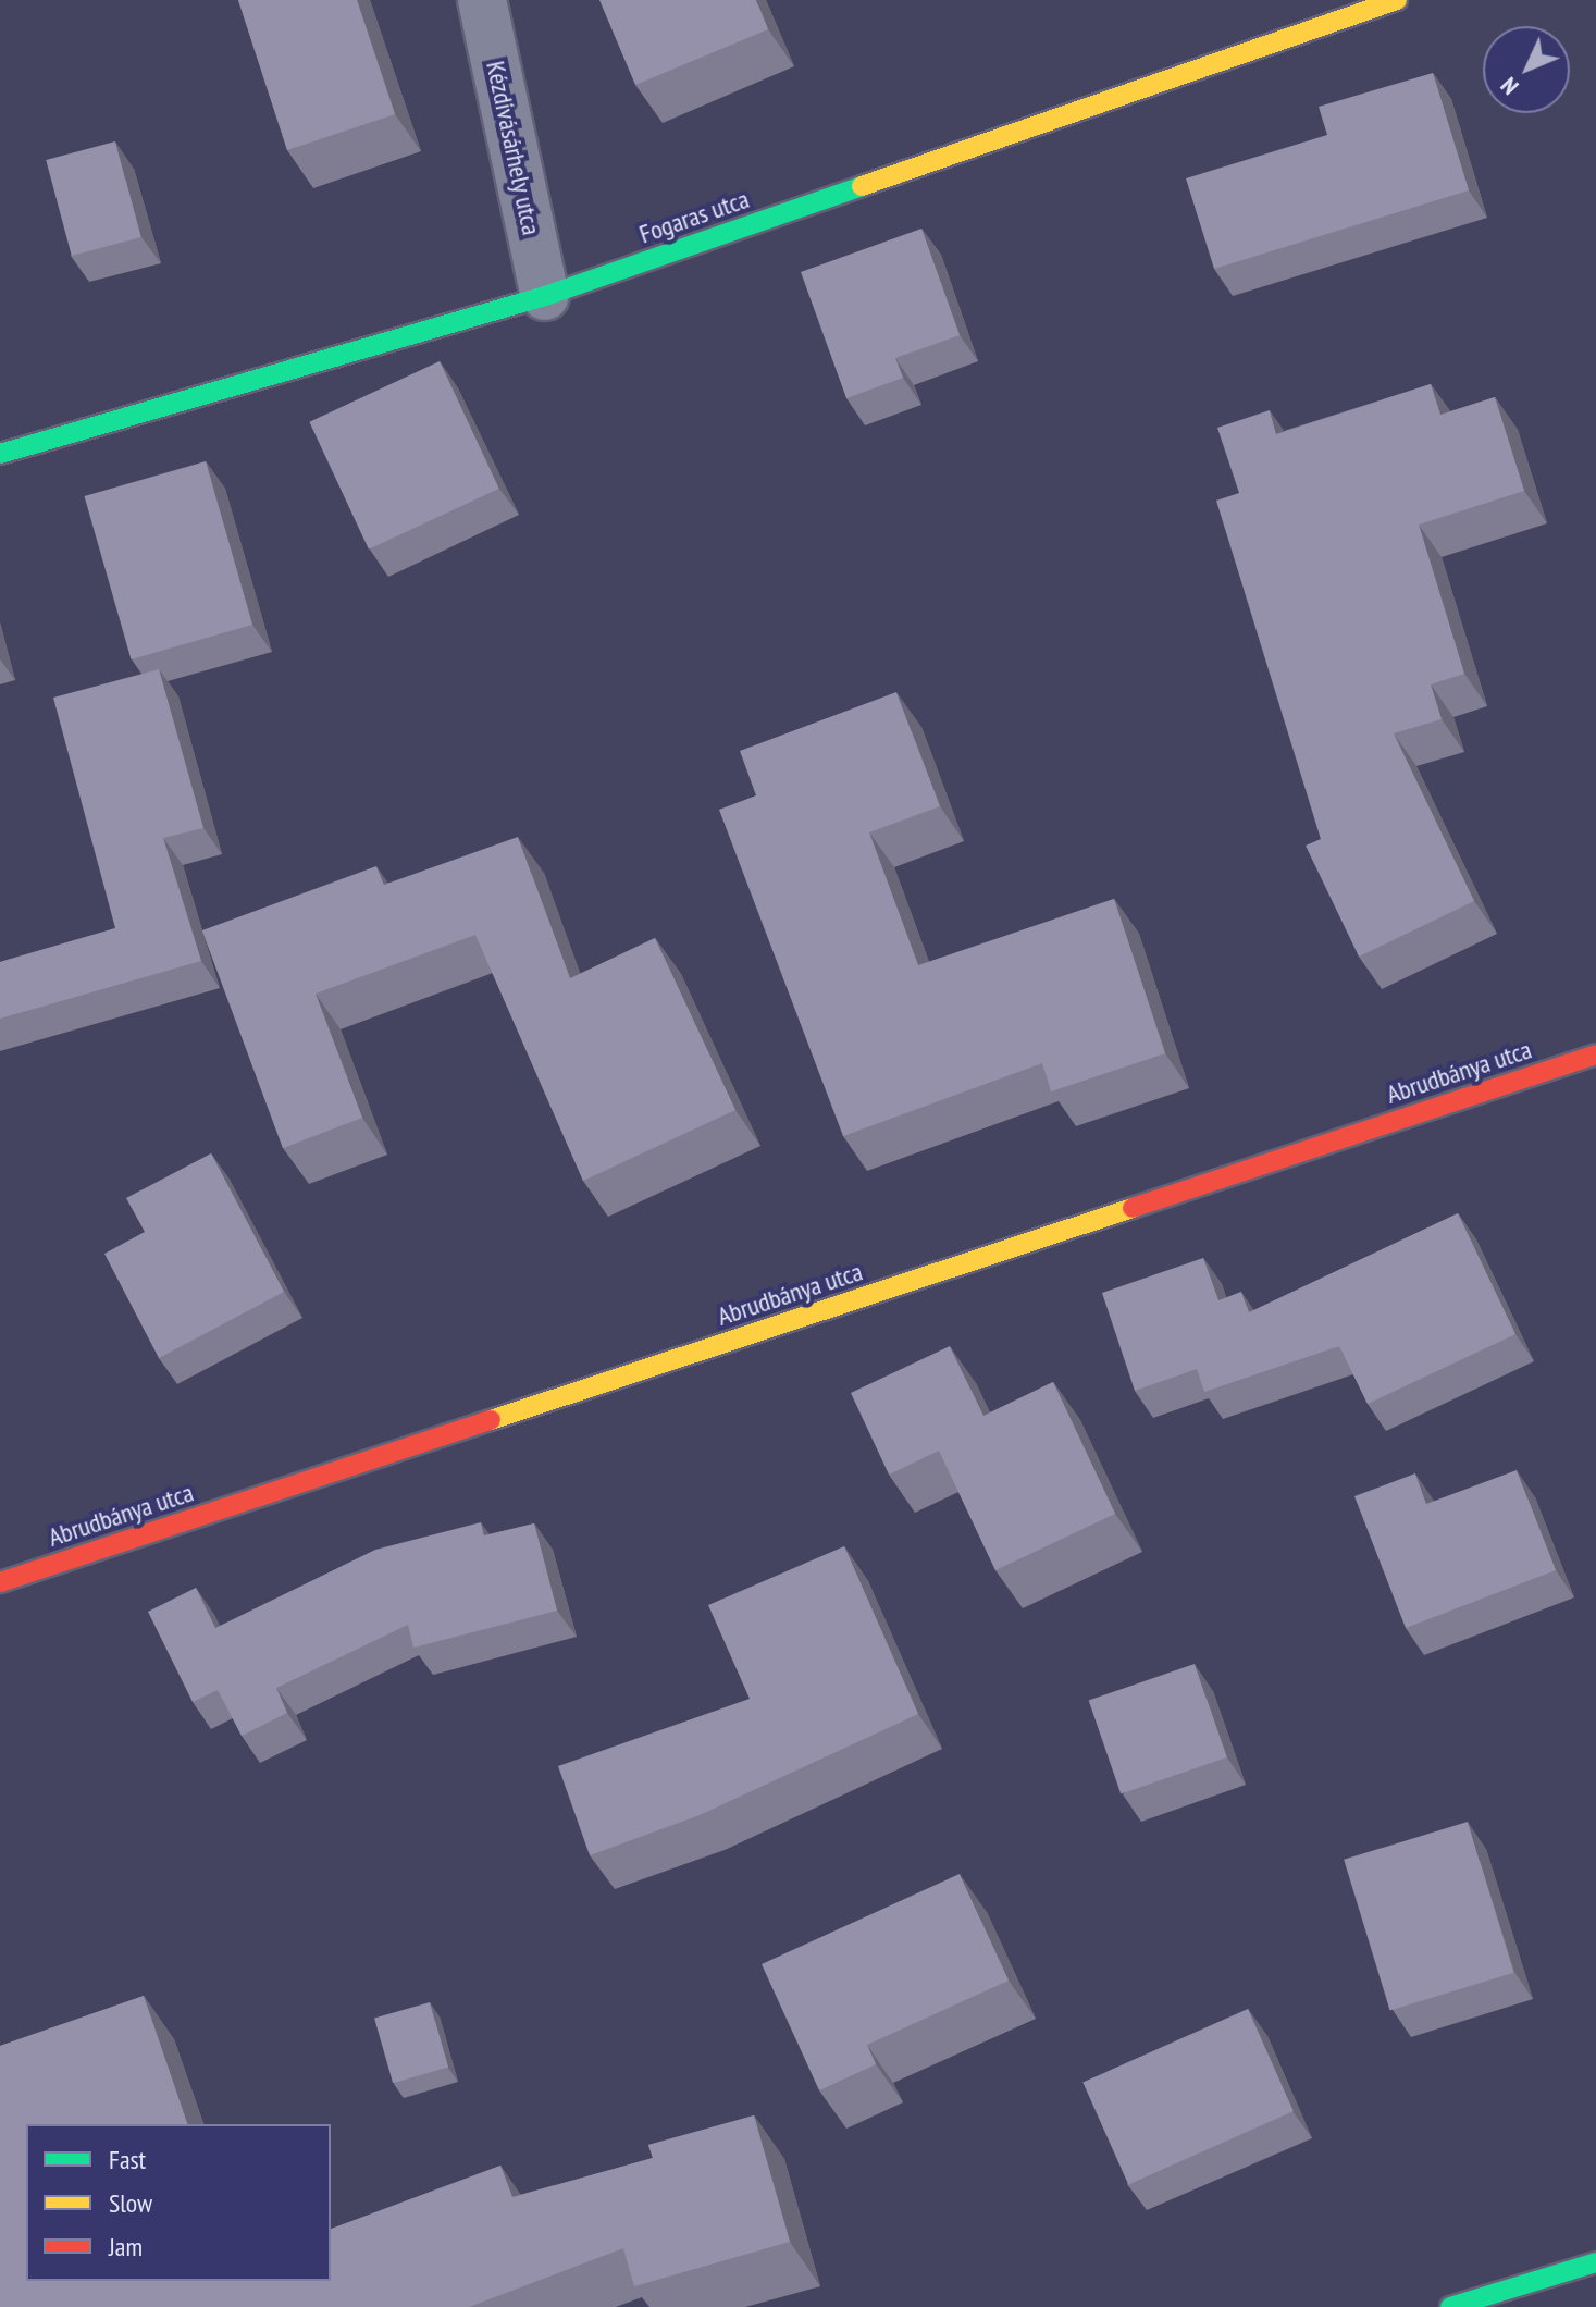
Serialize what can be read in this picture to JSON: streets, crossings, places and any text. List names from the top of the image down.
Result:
{
  "streets": {
    "street": ["Kézdivásárhely utca", "Fogaras utca", "Abrudbánya utca"]
  },
  "crossings": [
    ["Kézdivásárhely utca", "Fogaras utca"]
  ],
  "legend": ["Fast", "Slow", "Jam"],
  "north": "bottom left"
}
